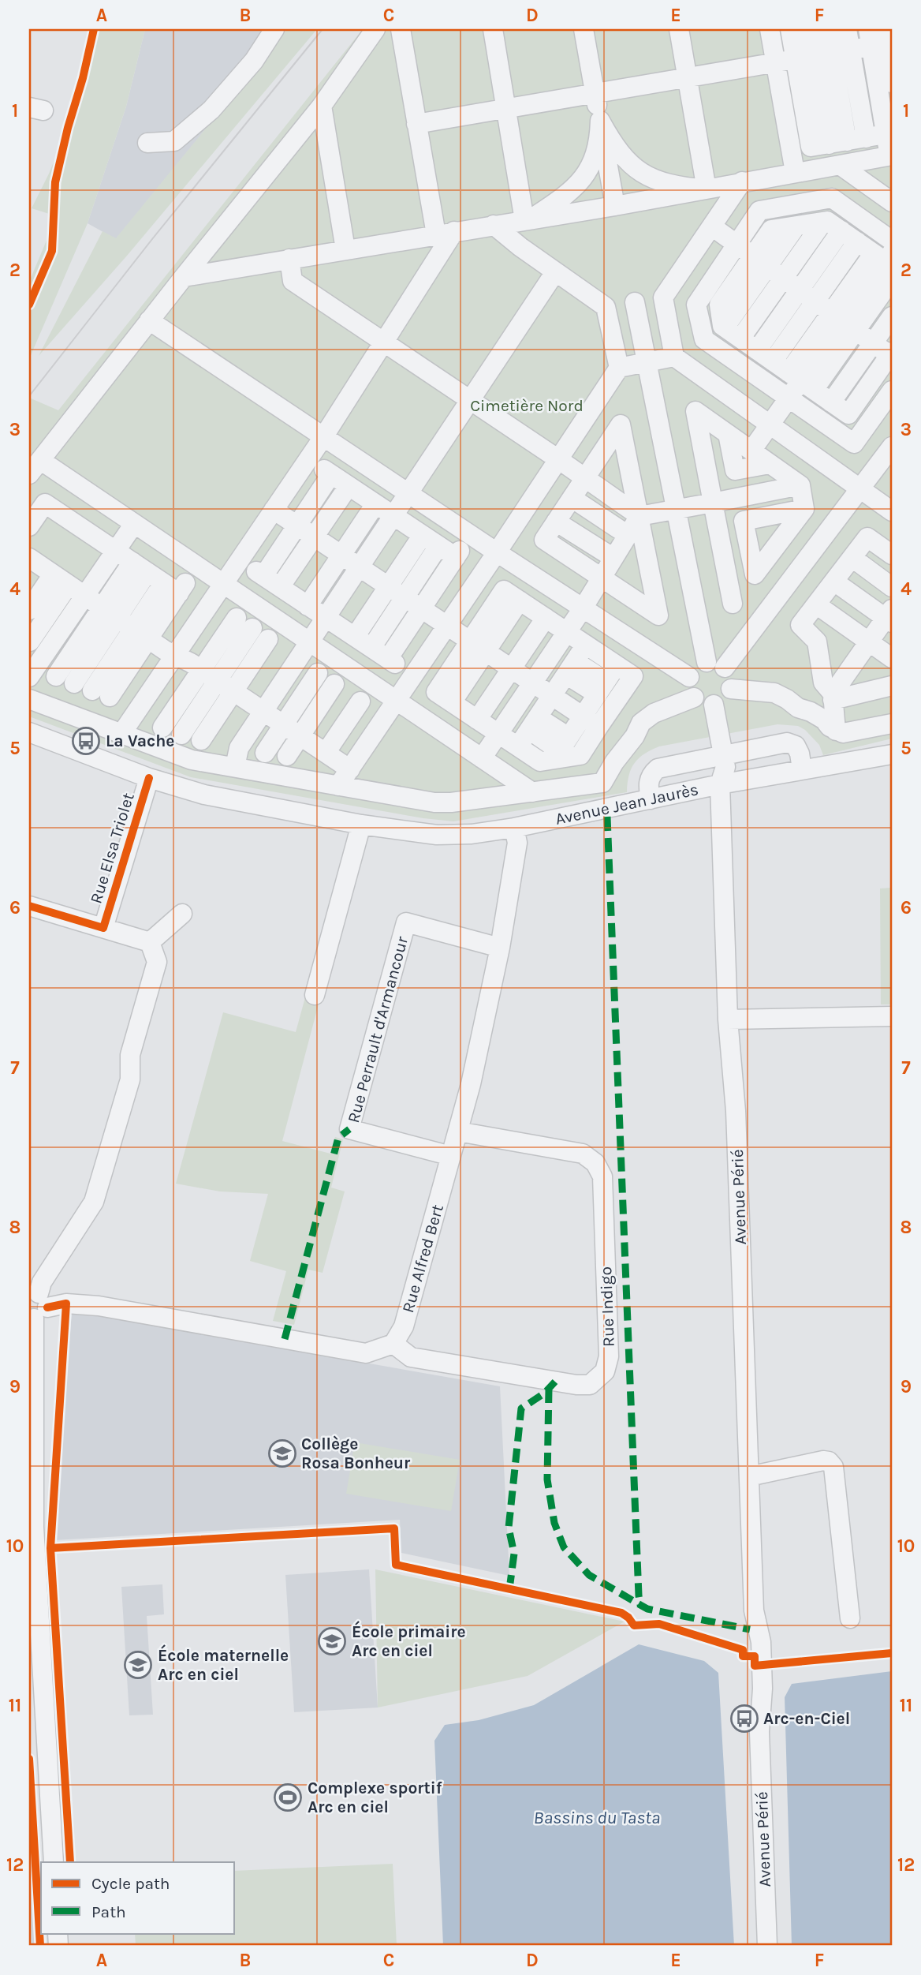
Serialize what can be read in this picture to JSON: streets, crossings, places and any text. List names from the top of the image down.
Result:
{
  "streets": {
    "street": [
      "Avenue Jean Jaurès",
      "Rue Elsa Triolet",
      "Rue Perrault d'Armancour",
      "Avenue Périé",
      "Rue Alfred Bert",
      "Rue Indigo"
    ]
  },
  "crossings": [
    ["Avenue Jean Jaurès", "Rue Elsa Triolet"],
    ["Avenue Jean Jaurès", "Avenue Périé"],
    ["Avenue Jean Jaurès", "Rue Alfred Bert"],
    ["Rue Perrault d'Armancour", "Rue Alfred Bert"],
    ["Rue Alfred Bert", "Rue Indigo"]
  ],
  "water": ["Bassins du Tasta"],
  "parks": ["Cimetière Nord"],
  "places": {
    "bus stop": ["La Vache", "Arc-en-Ciel"],
    "school or university": ["Collège Rosa Bonheur", "École primaire Arc en ciel", "École maternelle Arc en ciel"],
    "sports": ["Complexe sportif Arc en ciel"]
  },
  "legend": ["Cycle path", "Path"],
  "grid": {
    "columns": [
      "A",
      "B",
      "C",
      "D",
      "E",
      "F"
    ],
    "rows": [
      "1",
      "2",
      "3",
      "4",
      "5",
      "6",
      "7",
      "8",
      "9",
      "10",
      "11",
      "12"
    ]
  }
}
